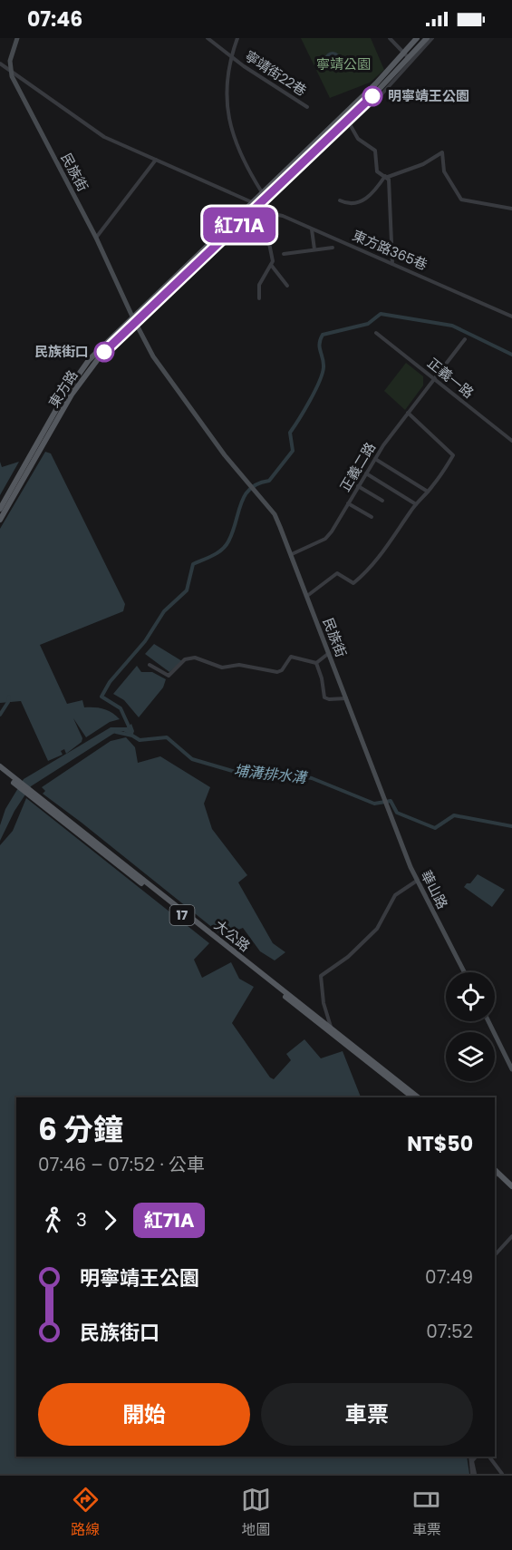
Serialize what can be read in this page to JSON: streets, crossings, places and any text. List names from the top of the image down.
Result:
{
  "streets": {
    "main road": ["東方路", "17", "大公路"],
    "street": [
      "寧靖街22巷",
      "民族街",
      "東方路365巷",
      "正義一路",
      "正義二路",
      "華山路"
    ]
  },
  "crossings": [
    ["民族街", "東方路365巷"],
    ["民族街", "東方路"],
    ["民族街", "正義二路"],
    ["民族街", "華山路"],
    ["東方路365巷", "東方路"],
    ["正義一路", "正義二路"],
    ["17", "大公路"]
  ],
  "water": ["埔溝排水溝"],
  "parks": ["寧靖公園"],
  "places": ["明寧靖王公園", "民族街口"],
  "lines": ["bus line 紅71A"],
  "page": {
    "status": "07:46",
    "on_map": "紅71A",
    "heading": ["6 分鐘", "07:46 – 07:52 · 公車", "NT$50"],
    "legs": ["3", "紅71A"],
    "list": [
      {
        "name": "明寧靖王公園",
        "value": "07:49"
      },
      {
        "name": "民族街口",
        "value": "07:52"
      }
    ],
    "buttons": ["開始", "車票"],
    "tabs": ["路線", "地圖", "車票"]
  }
}
